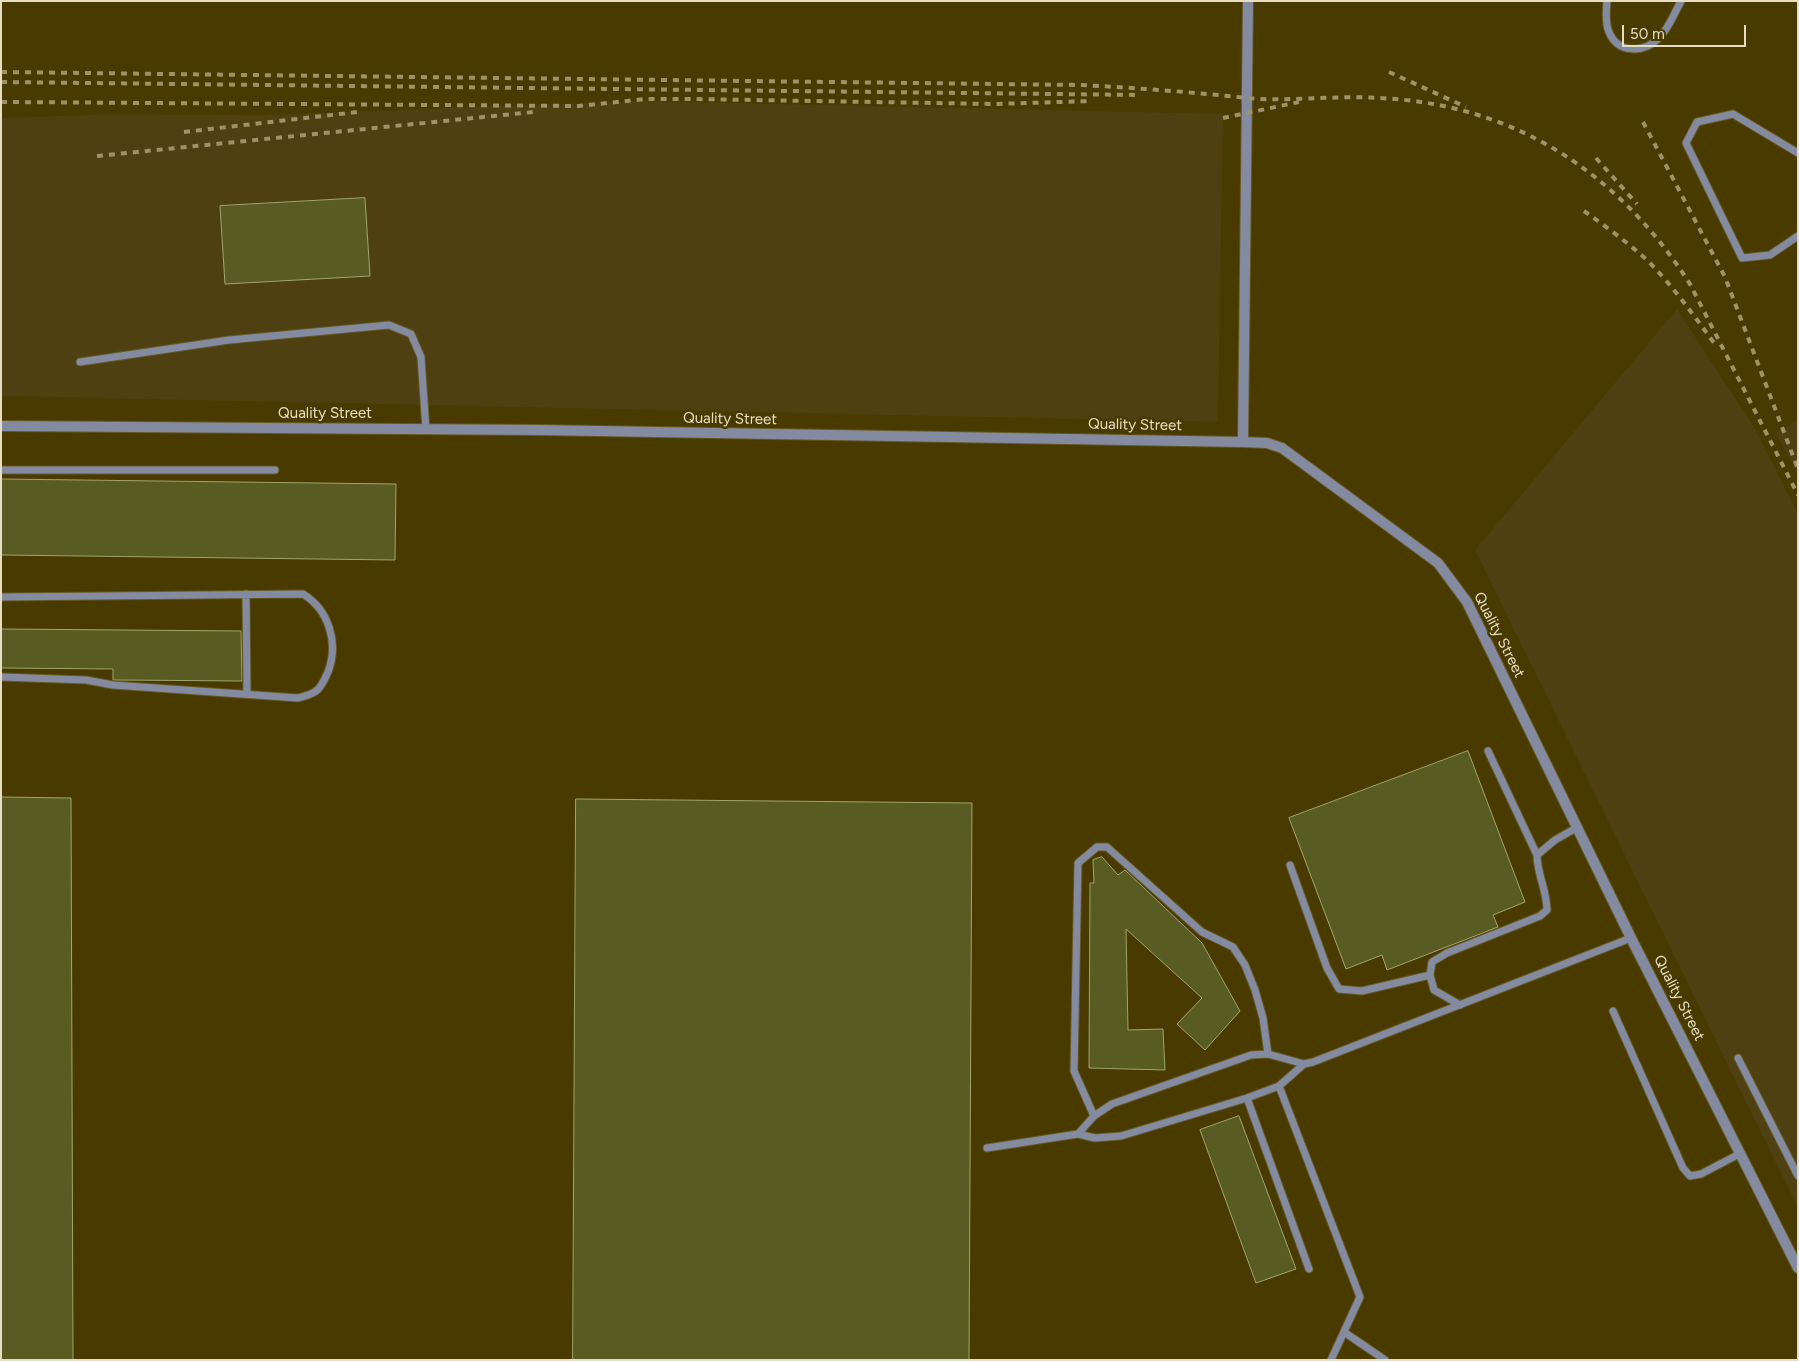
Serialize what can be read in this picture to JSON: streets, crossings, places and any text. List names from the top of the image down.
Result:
{
  "streets": {
    "street": ["Quality Street"]
  },
  "scale_bar": "50 m"
}
